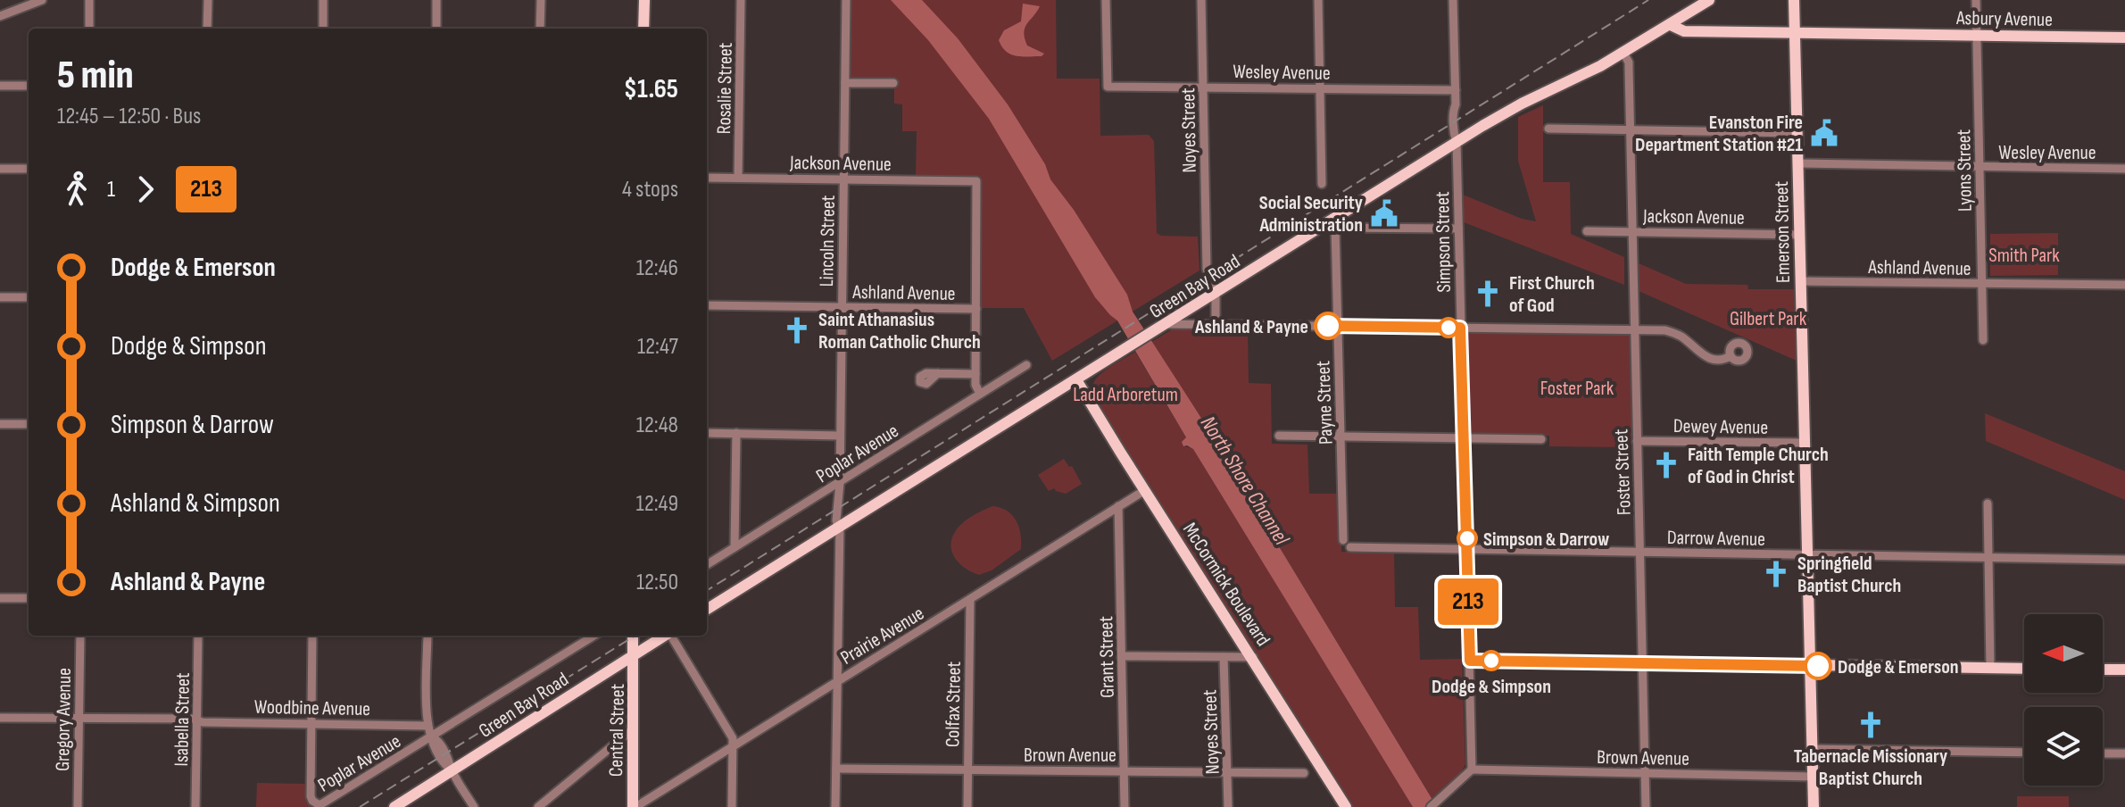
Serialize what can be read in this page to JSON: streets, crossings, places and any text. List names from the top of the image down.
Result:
{
  "streets": {
    "main road": [
      "Asbury Avenue",
      "Emerson Street",
      "Green Bay Road",
      "McCormick Boulevard",
      "Central Street"
    ],
    "street": [
      "Wesley Avenue",
      "Rosalie Street",
      "Noyes Street",
      "Jackson Avenue",
      "Lyons Street",
      "Lincoln Street",
      "Simpson Street",
      "Ashland Avenue",
      "Payne Street",
      "Dewey Avenue",
      "Poplar Avenue",
      "Foster Street",
      "Darrow Avenue",
      "Prairie Avenue",
      "Grant Street",
      "Colfax Street",
      "Woodbine Avenue",
      "Gregory Avenue",
      "Isabella Street",
      "Brown Avenue"
    ]
  },
  "crossings": [
    ["Asbury Avenue", "Lyons Street"],
    ["Asbury Avenue", "Emerson Street"],
    ["Asbury Avenue", "Green Bay Road"],
    ["Wesley Avenue", "Noyes Street"],
    ["Wesley Avenue", "Lyons Street"],
    ["Wesley Avenue", "Emerson Street"],
    ["Wesley Avenue", "Simpson Street"],
    ["Rosalie Street", "Jackson Avenue"],
    ["Noyes Street", "Green Bay Road"],
    ["Noyes Street", "Brown Avenue"],
    ["Jackson Avenue", "Emerson Street"],
    ["Jackson Avenue", "Lincoln Street"],
    ["Jackson Avenue", "Ashland Avenue"],
    ["Jackson Avenue", "Foster Street"],
    ["Lyons Street", "Ashland Avenue"],
    ["Emerson Street", "Ashland Avenue"],
    ["Emerson Street", "Dewey Avenue"],
    ["Emerson Street", "Darrow Avenue"],
    ["Emerson Street", "Brown Avenue"],
    ["Lincoln Street", "Ashland Avenue"],
    ["Lincoln Street", "Green Bay Road"],
    ["Lincoln Street", "Poplar Avenue"],
    ["Lincoln Street", "Prairie Avenue"],
    ["Lincoln Street", "Brown Avenue"],
    ["Simpson Street", "Green Bay Road"],
    ["Simpson Street", "Darrow Avenue"],
    ["Simpson Street", "Brown Avenue"],
    ["Green Bay Road", "Payne Street"],
    ["Green Bay Road", "Foster Street"],
    ["Green Bay Road", "McCormick Boulevard"],
    ["Green Bay Road", "Central Street"],
    ["Payne Street", "Darrow Avenue"],
    ["Dewey Avenue", "Foster Street"],
    ["Poplar Avenue", "Woodbine Avenue"],
    ["Foster Street", "Darrow Avenue"],
    ["Foster Street", "Brown Avenue"],
    ["McCormick Boulevard", "Prairie Avenue"],
    ["Prairie Avenue", "Grant Street"],
    ["Prairie Avenue", "Colfax Street"],
    ["Prairie Avenue", "Central Street"],
    ["Grant Street", "Brown Avenue"],
    ["Colfax Street", "Brown Avenue"],
    ["Woodbine Avenue", "Gregory Avenue"],
    ["Woodbine Avenue", "Isabella Street"]
  ],
  "water": ["North Shore Channel"],
  "parks": [
    "Smith Park",
    "Gilbert Park",
    "Foster Park",
    "Ladd Arboretum"
  ],
  "places": {
    "public building": ["Evanston Fire Department Station #21", "Social Security Administration"],
    "church": [
      "First Church of God",
      "Saint Athanasius Roman Catholic Church",
      "Faith Temple Church of God in Christ",
      "Springfield Baptist Church",
      "Tabernacle Missionary Baptist Church"
    ],
    "other": [
      "Ashland & Payne",
      "Simpson & Darrow",
      "Dodge & Simpson",
      "Dodge & Emerson"
    ]
  },
  "lines": ["bus line 213"],
  "north": "left",
  "page": {
    "on_map": "213",
    "heading": ["5 min", "12:45 – 12:50 · Bus", "$1.65"],
    "legs": ["1", "213", "4 stops"],
    "list": [
      {
        "name": "Dodge & Emerson",
        "value": "12:46"
      },
      {
        "name": "Dodge & Simpson",
        "value": "12:47"
      },
      {
        "name": "Simpson & Darrow",
        "value": "12:48"
      },
      {
        "name": "Ashland & Simpson",
        "value": "12:49"
      },
      {
        "name": "Ashland & Payne",
        "value": "12:50"
      }
    ]
  }
}
